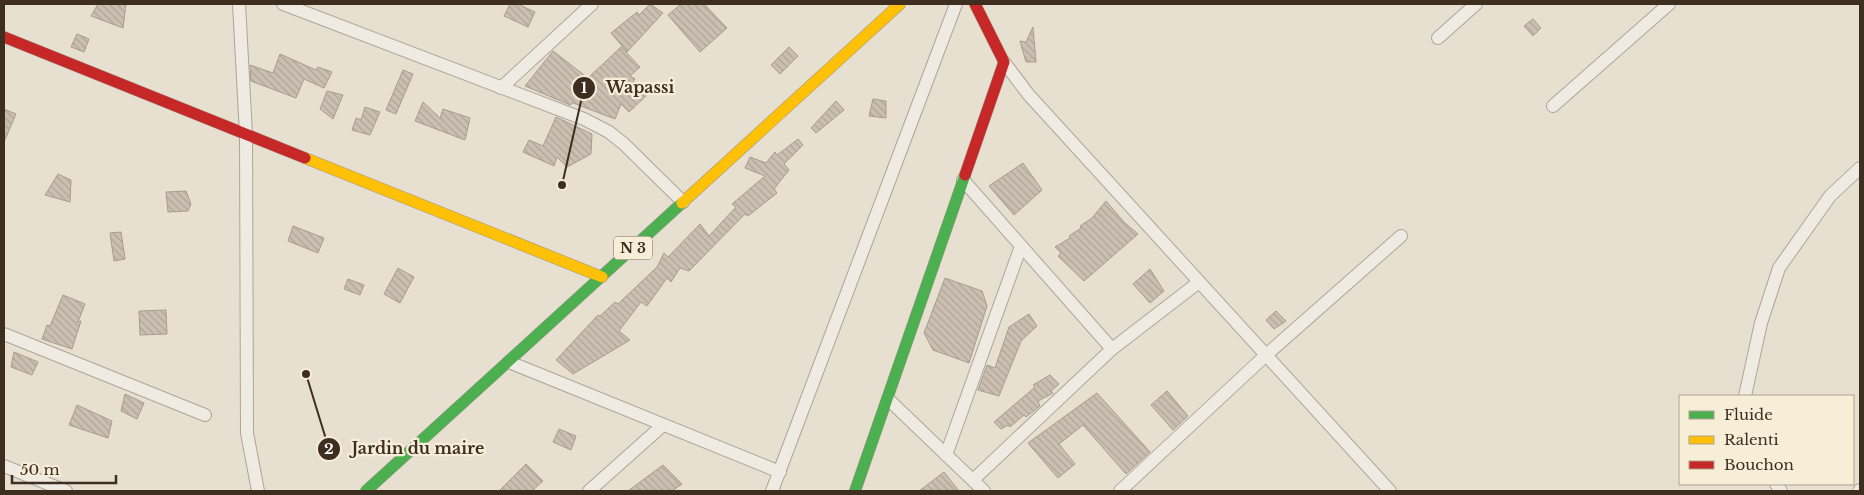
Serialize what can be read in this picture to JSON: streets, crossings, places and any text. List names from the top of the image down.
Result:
{
  "streets": {
    "street": ["N 3"]
  },
  "places": ["Wapassi", "Jardin du maire"],
  "legend": ["Fluide", "Ralenti", "Bouchon"],
  "scale_bar": "50 m"
}
